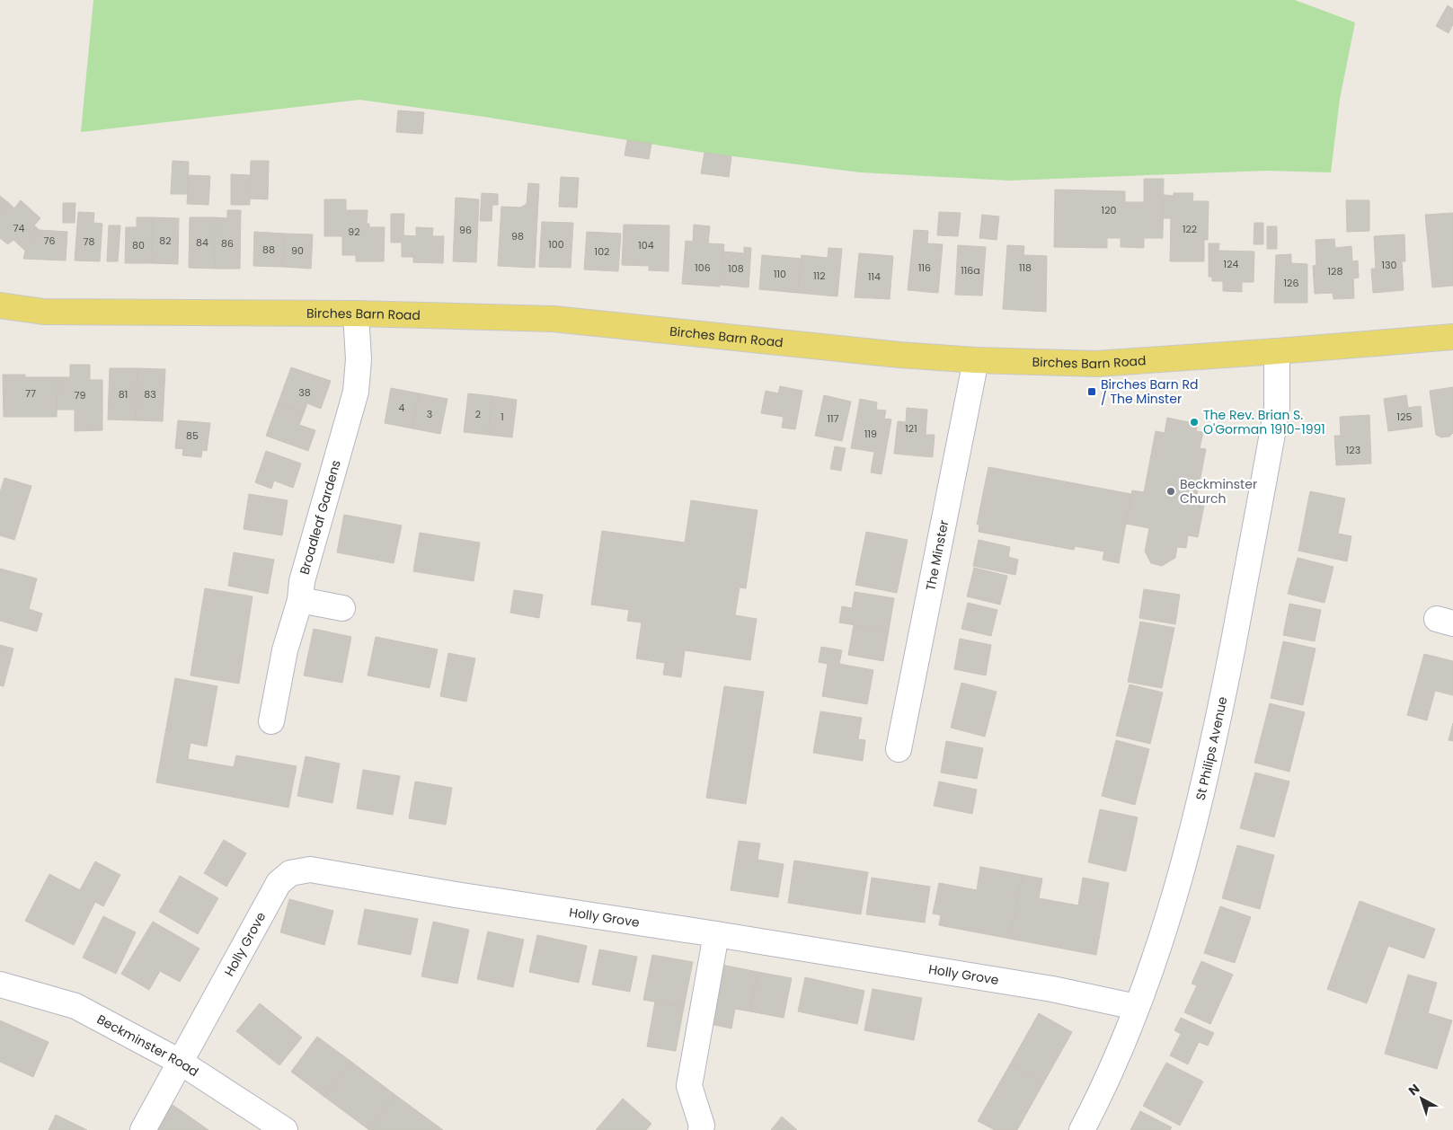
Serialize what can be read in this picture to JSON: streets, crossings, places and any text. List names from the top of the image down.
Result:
{
  "streets": {
    "main road": ["Birches Barn Road"],
    "street": [
      "Broadleaf Gardens",
      "The Minster",
      "St Philips Avenue",
      "Holly Grove",
      "Beckminster Road"
    ]
  },
  "crossings": [
    ["Birches Barn Road", "Broadleaf Gardens"],
    ["Birches Barn Road", "The Minster"],
    ["Birches Barn Road", "St Philips Avenue"],
    ["St Philips Avenue", "Holly Grove"],
    ["Holly Grove", "Beckminster Road"]
  ],
  "places": {
    "transit": ["Birches Barn Rd / The Minster"],
    "other": ["The Rev. Brian S. O'Gorman 1910-1991", "Beckminster Church"]
  },
  "house_numbers": [
    "120",
    "74",
    "122",
    "96",
    "92",
    "98",
    "76",
    "82",
    "78",
    "84",
    "86",
    "100",
    "80",
    "104",
    "88",
    "90",
    "102",
    "124",
    "130",
    "106",
    "116",
    "118",
    "108",
    "116a",
    "128",
    "110",
    "112",
    "114",
    "126",
    "38",
    "77",
    "81",
    "83",
    "79",
    "4",
    "3",
    "2",
    "1",
    "125",
    "117",
    "121",
    "119",
    "85",
    "123"
  ],
  "north": "top left"
}
